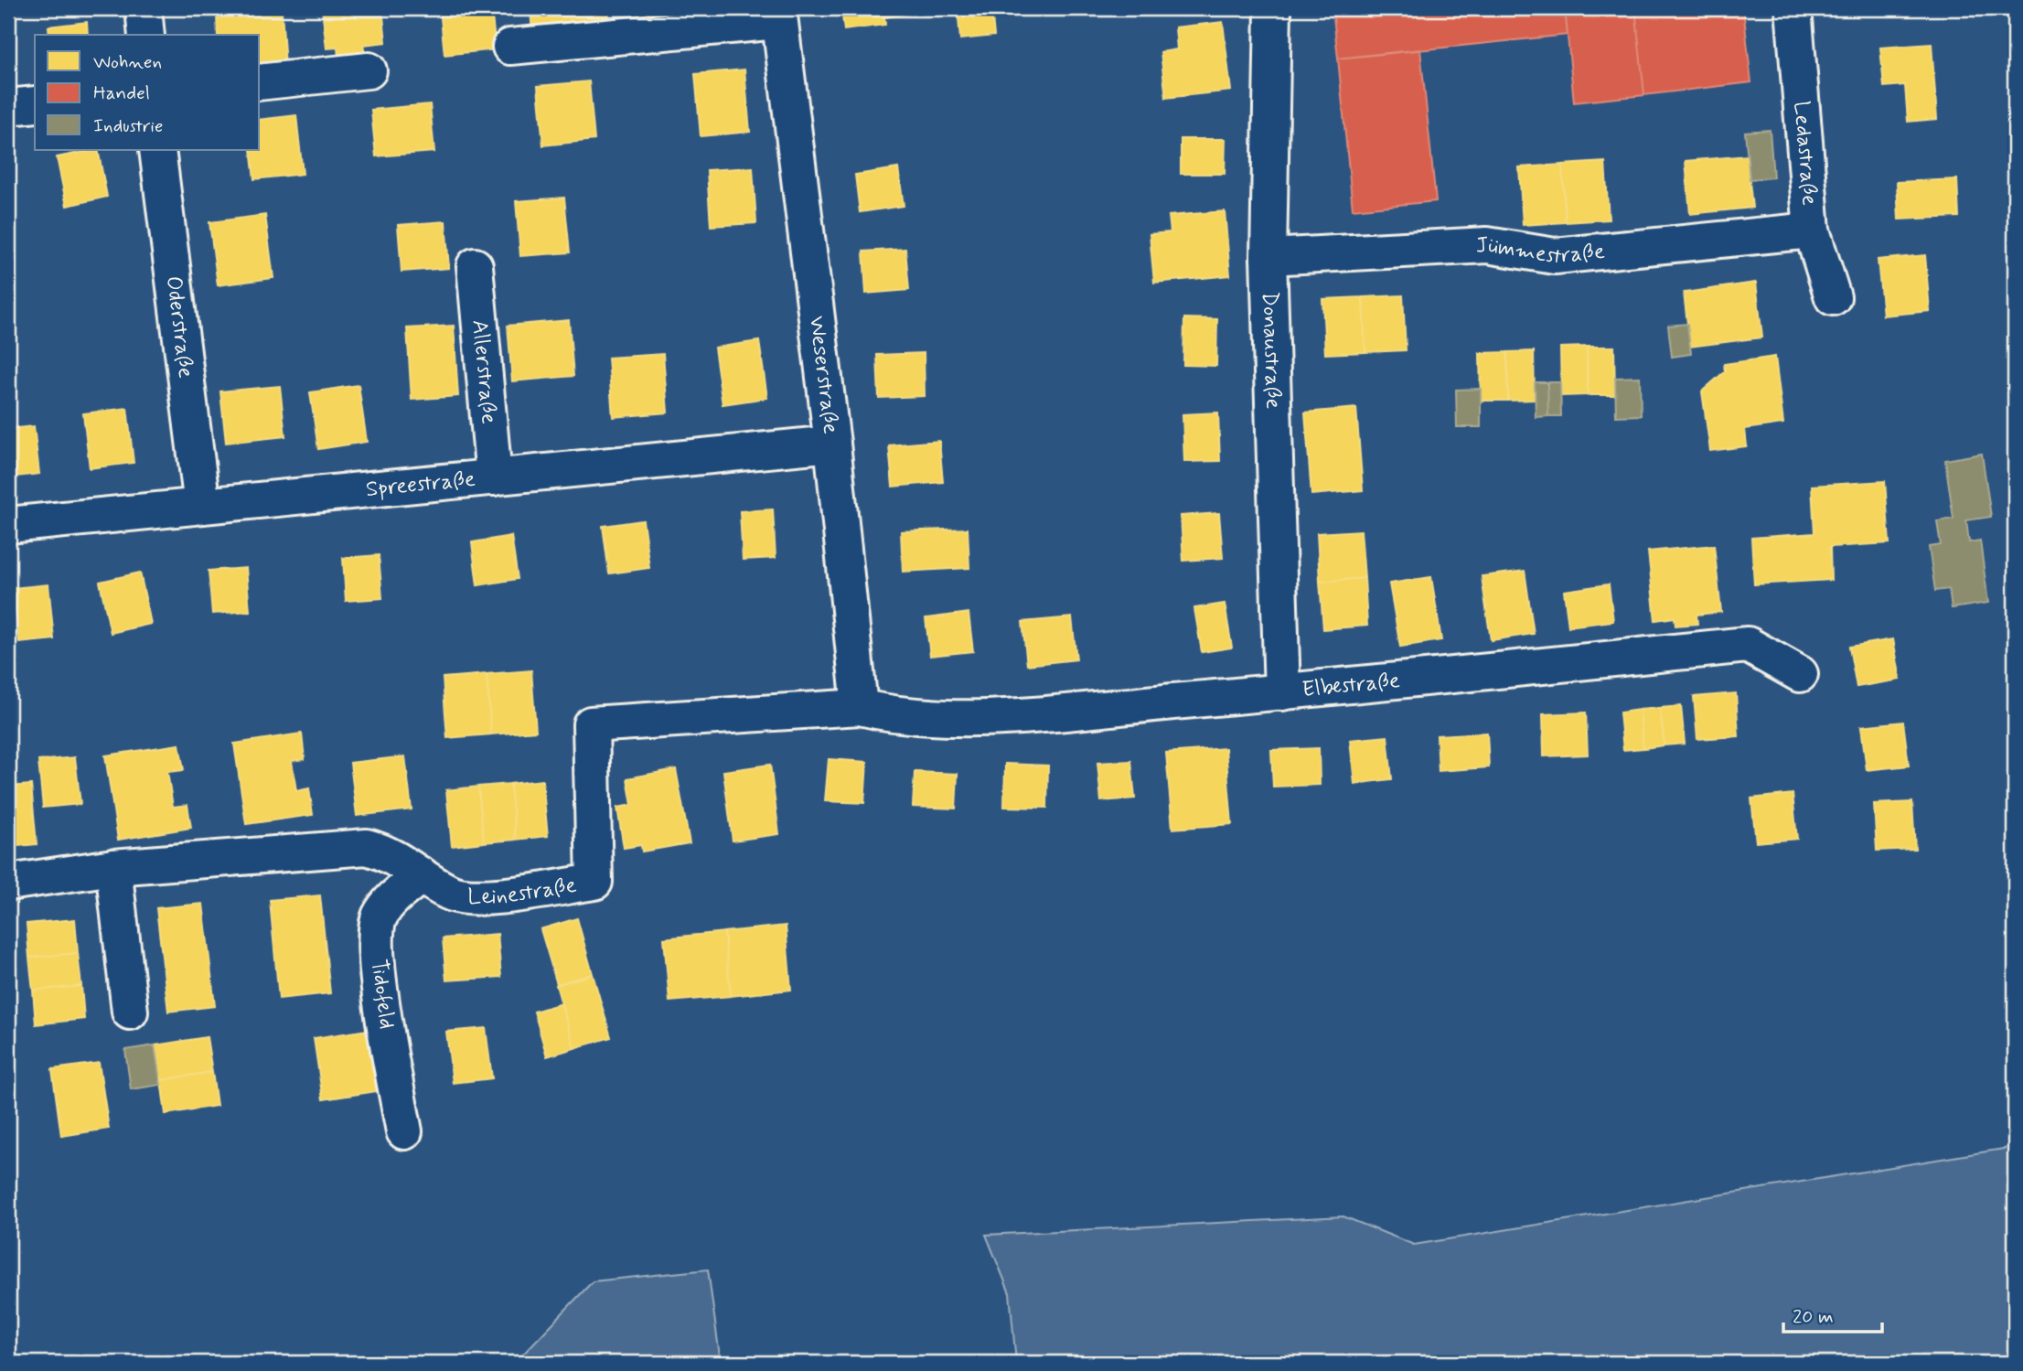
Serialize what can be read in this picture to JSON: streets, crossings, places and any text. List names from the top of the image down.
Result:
{
  "streets": {
    "street": [
      "Ledastraße",
      "Jümmestraße",
      "Oderstraße",
      "Donaustraße",
      "Allerstraße",
      "Weserstraße",
      "Spreestraße",
      "Elbestraße",
      "Leinestraße",
      "Tidofeld"
    ]
  },
  "crossings": [
    ["Ledastraße", "Jümmestraße"],
    ["Jümmestraße", "Donaustraße"],
    ["Oderstraße", "Spreestraße"],
    ["Donaustraße", "Elbestraße"],
    ["Allerstraße", "Spreestraße"],
    ["Weserstraße", "Spreestraße"],
    ["Weserstraße", "Elbestraße"],
    ["Weserstraße", "Leinestraße"],
    ["Elbestraße", "Leinestraße"],
    ["Leinestraße", "Tidofeld"]
  ],
  "legend": ["Wohnen", "Handel", "Industrie"],
  "scale_bar": "20 m"
}
